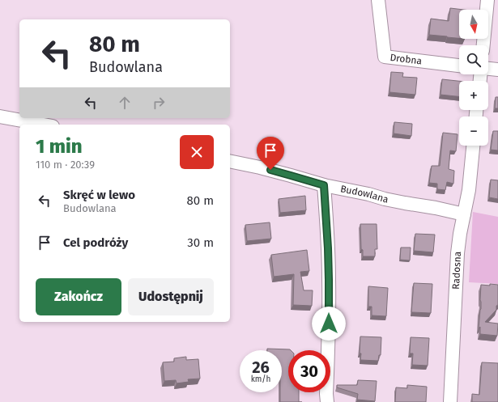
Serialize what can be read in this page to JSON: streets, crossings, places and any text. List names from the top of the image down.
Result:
{
  "streets": {
    "street": ["Drobna", "Budowlana", "Radosna"]
  },
  "crossings": [
    ["Budowlana", "Radosna"]
  ],
  "north": "bottom",
  "page": {
    "map_buttons": ["+", "−"],
    "turn": ["80 m", "Budowlana"],
    "heading": ["1 min", "110 m · 20:39"],
    "list": [
      {
        "name": "Skręć w lewo",
        "note": "Budowlana",
        "value": "80 m"
      },
      {
        "name": "Cel podróży",
        "value": "30 m"
      }
    ],
    "buttons": ["Zakończ", "Udostępnij"],
    "speed": "26 km/h",
    "limit": "30"
  }
}
